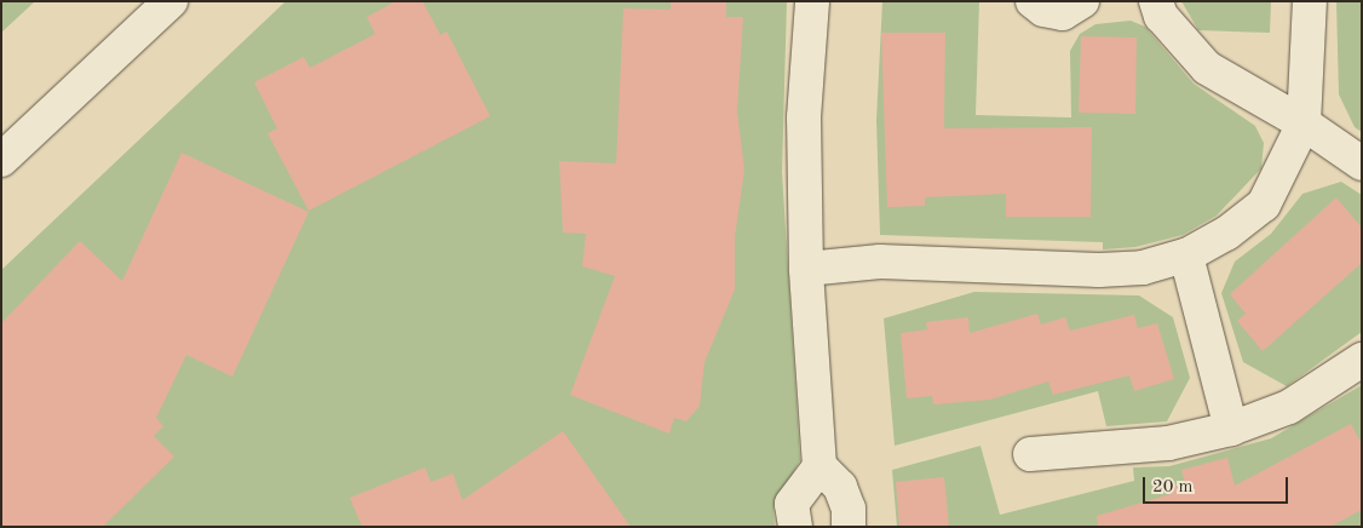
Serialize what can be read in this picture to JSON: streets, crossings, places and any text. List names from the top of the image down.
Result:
{
  "scale_bar": "20 m"
}
